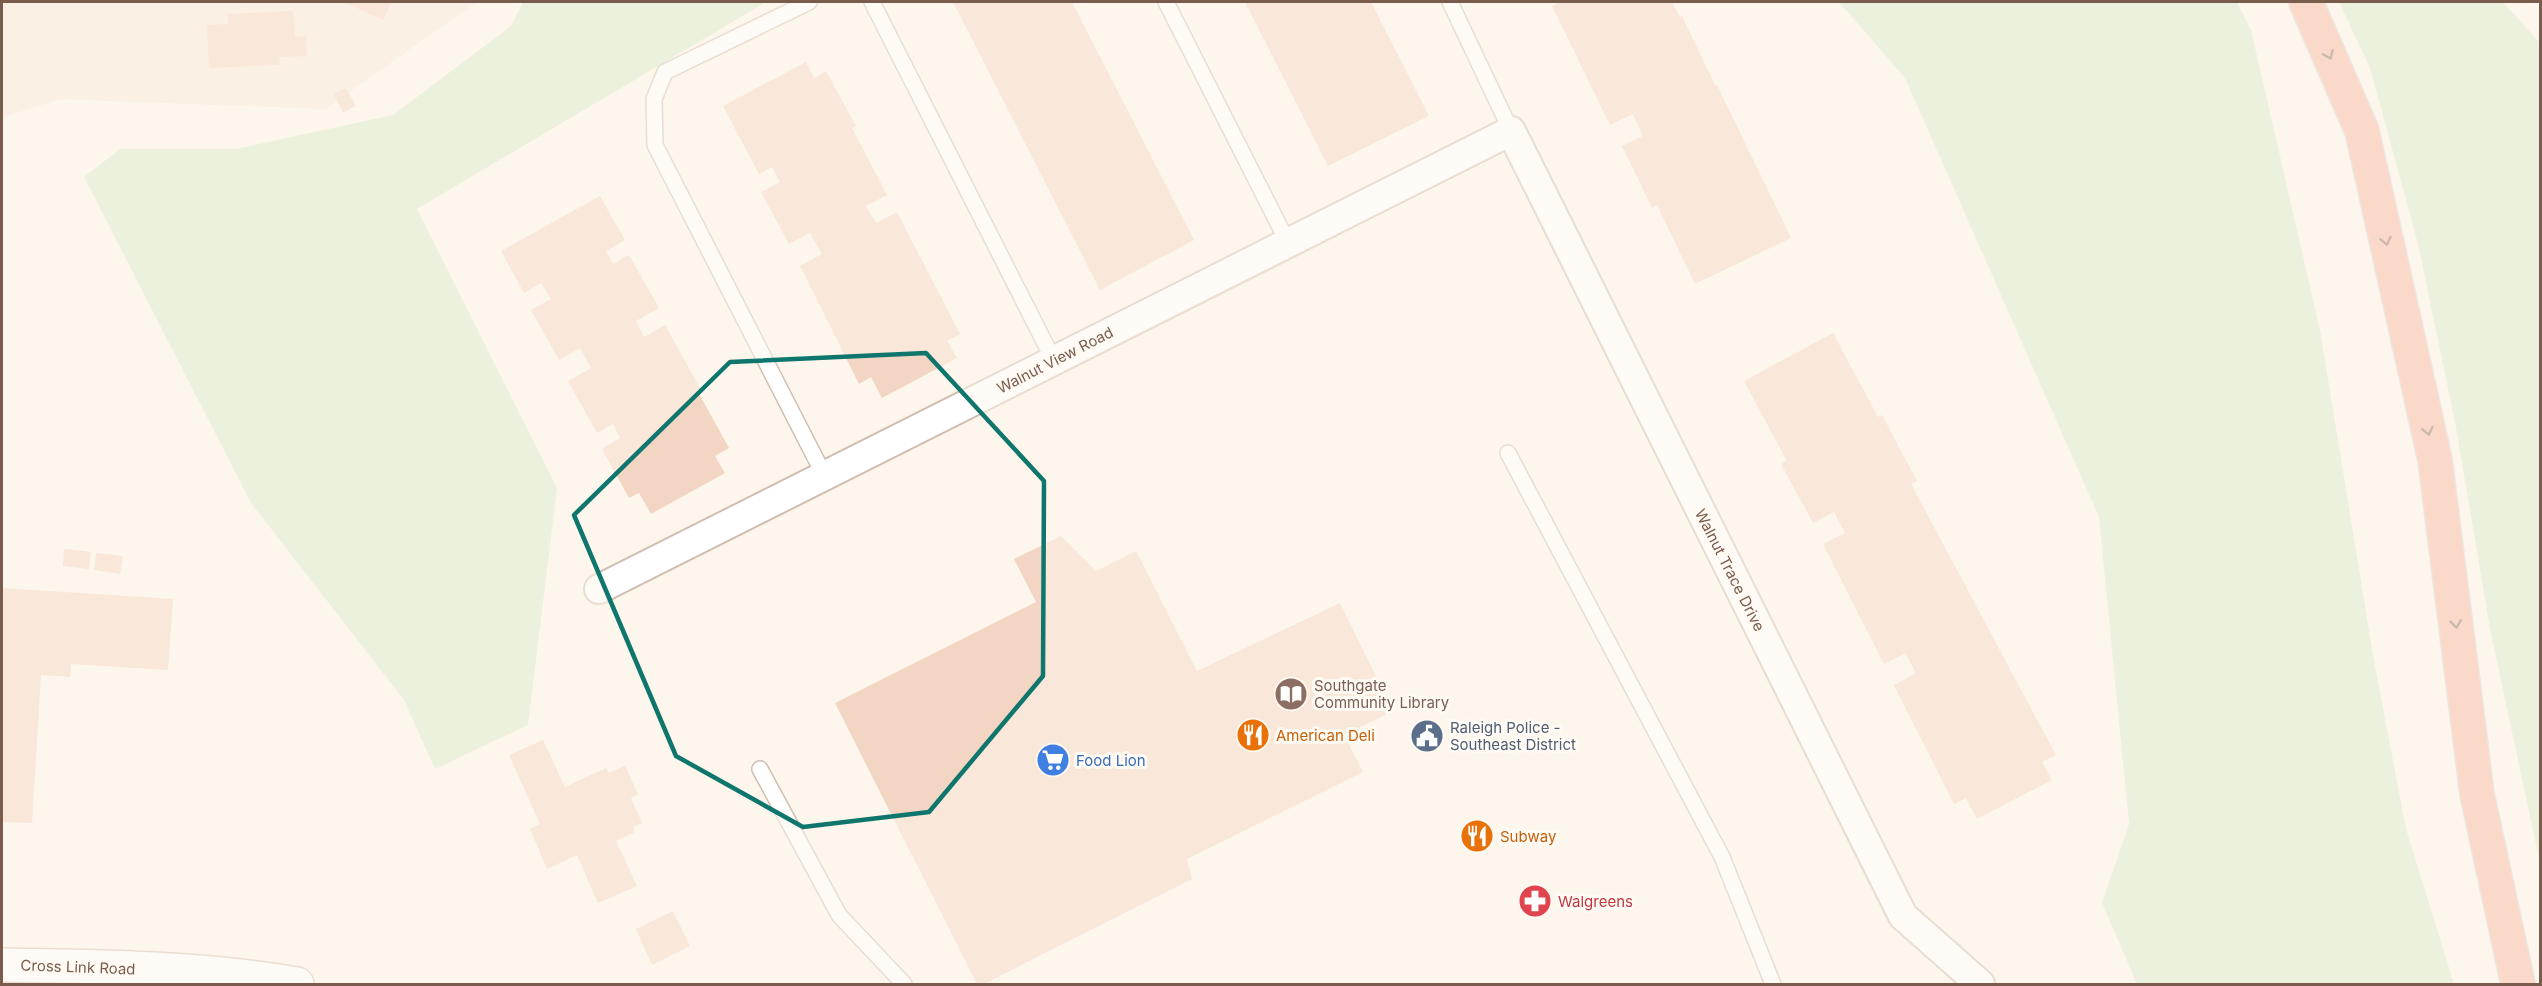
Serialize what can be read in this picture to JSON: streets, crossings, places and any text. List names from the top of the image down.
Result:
{
  "streets": {
    "street": ["Walnut View Road", "Walnut Trace Drive", "Cross Link Road"]
  },
  "crossings": [
    ["Walnut View Road", "Walnut Trace Drive"]
  ],
  "places": {
    "library": ["Southgate Community Library"],
    "restaurant": ["American Deli", "Subway"],
    "public building": ["Raleigh Police - Southeast District"],
    "supermarket": ["Food Lion"],
    "pharmacy": ["Walgreens"]
  }
}
